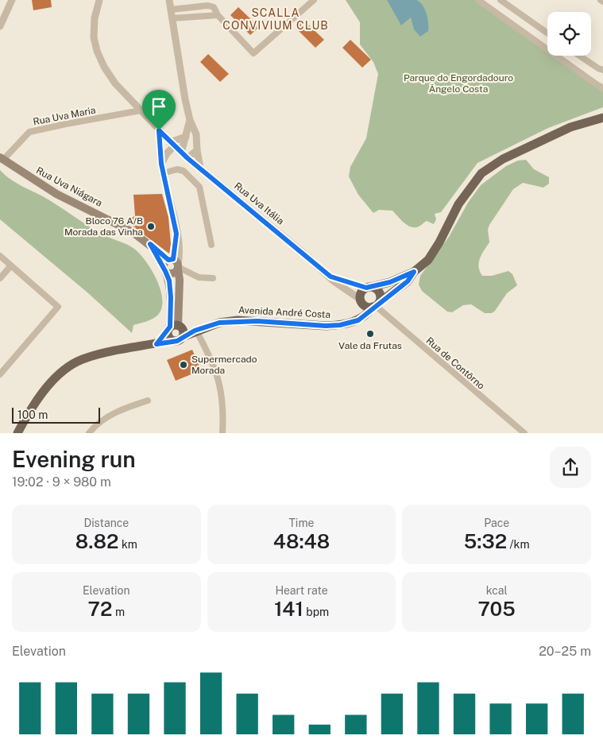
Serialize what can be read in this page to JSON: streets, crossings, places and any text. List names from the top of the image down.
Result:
{
  "streets": {
    "main road": ["Rua Uva Niágara", "Avenida André Costa"],
    "street": ["Rua Uva Maria", "Rua Uva Itália", "Rua de Contôrno"]
  },
  "crossings": [
    ["Rua Uva Maria", "Rua Uva Niágara"],
    ["Rua Uva Maria", "Rua Uva Itália"],
    ["Rua Uva Niágara", "Avenida André Costa"],
    ["Rua Uva Itália", "Avenida André Costa"],
    ["Rua Uva Itália", "Rua de Contôrno"],
    ["Avenida André Costa", "Rua de Contôrno"]
  ],
  "districts": ["SCALLA CONVIVIUM CLUB"],
  "parks": ["Parque do Engordadouro Ângelo Costa"],
  "places": ["Bloco 76 A/B Morada das Vinha", "Vale da Frutas", "Supermercado Morada"],
  "scale_bar": "100 m",
  "page": {
    "scale": "100 m",
    "heading": ["Evening run", "19:02 · 9 × 980 m"],
    "stats": [
      ["Distance", "8.82 km"],
      ["Time", "48:48"],
      ["Pace", "5:32 /km"],
      ["Elevation", "72 m"],
      ["Heart rate", "141 bpm"],
      ["kcal", "705"]
    ],
    "chart": ["Elevation", "20–25 m"]
  }
}
